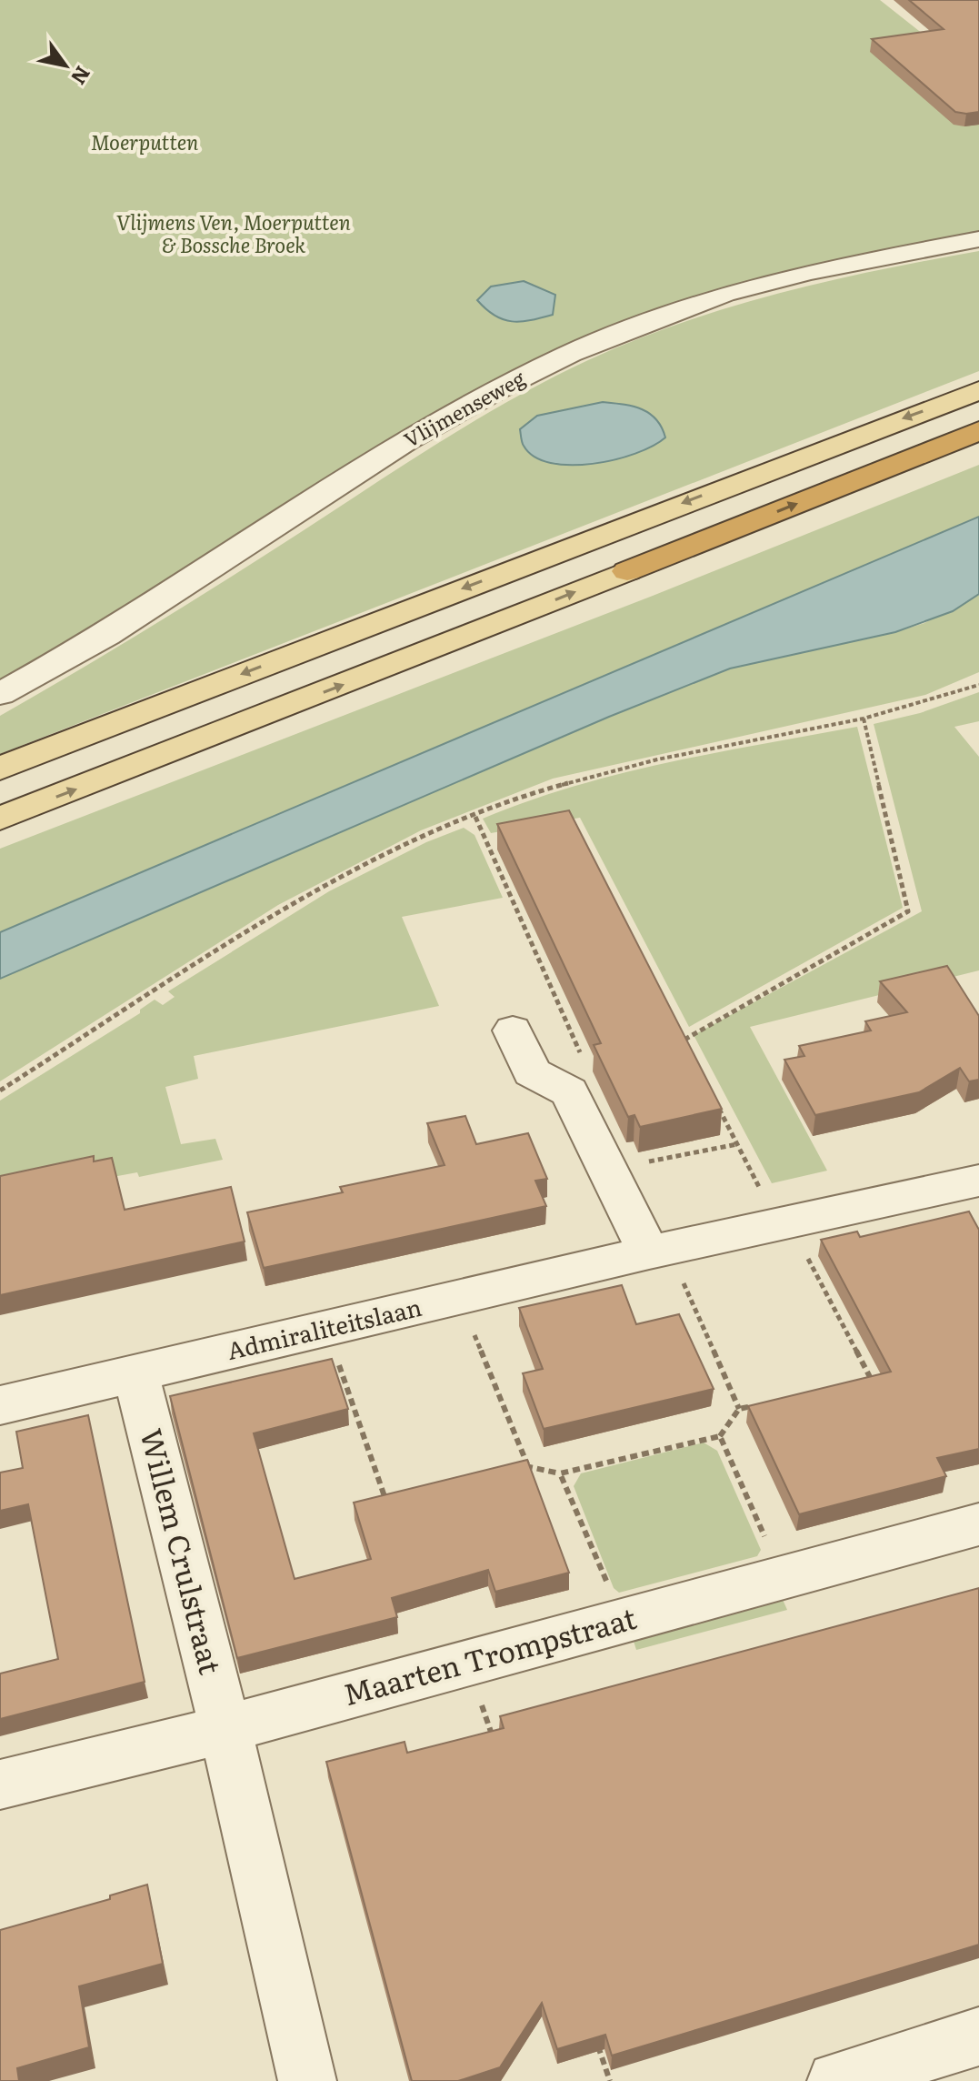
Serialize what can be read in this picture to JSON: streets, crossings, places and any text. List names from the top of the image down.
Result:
{
  "streets": {
    "street": [
      "Vlijmenseweg",
      "Admiraliteitslaan",
      "Willem Crulstraat",
      "Maarten Trompstraat"
    ]
  },
  "crossings": [
    ["Admiraliteitslaan", "Willem Crulstraat"],
    ["Willem Crulstraat", "Maarten Trompstraat"]
  ],
  "parks": ["Moerputten", "Vlijmens Ven, Moerputten & Bossche Broek"],
  "north": "bottom right"
}
